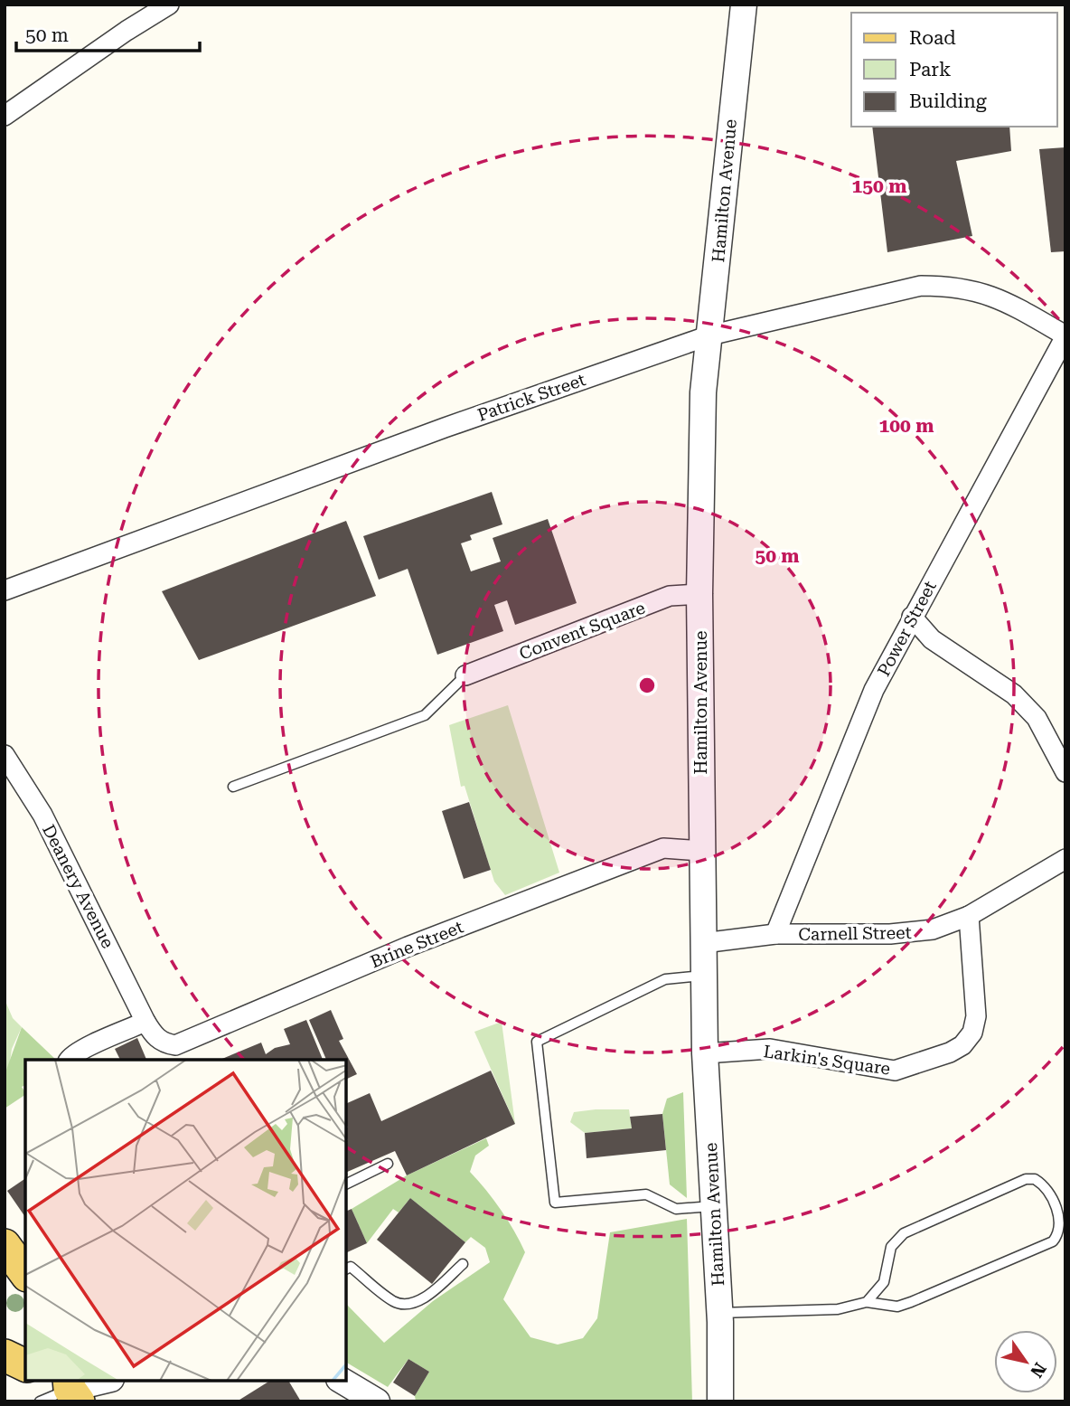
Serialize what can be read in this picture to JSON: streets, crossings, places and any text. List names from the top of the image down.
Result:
{
  "streets": {
    "street": [
      "Hamilton Avenue",
      "Patrick Street",
      "Power Street",
      "Convent Square",
      "Deanery Avenue",
      "Carnell Street",
      "Brine Street",
      "Larkin's Square"
    ]
  },
  "crossings": [
    ["Hamilton Avenue", "Patrick Street"],
    ["Hamilton Avenue", "Convent Square"],
    ["Hamilton Avenue", "Carnell Street"],
    ["Hamilton Avenue", "Brine Street"],
    ["Hamilton Avenue", "Larkin's Square"],
    ["Patrick Street", "Power Street"],
    ["Power Street", "Carnell Street"],
    ["Deanery Avenue", "Brine Street"],
    ["Carnell Street", "Larkin's Square"]
  ],
  "legend": ["Road", "Park", "Building"],
  "scale_bar": "50 m",
  "north": "bottom right",
  "rings": ["150 m", "100 m", "50 m"]
}
